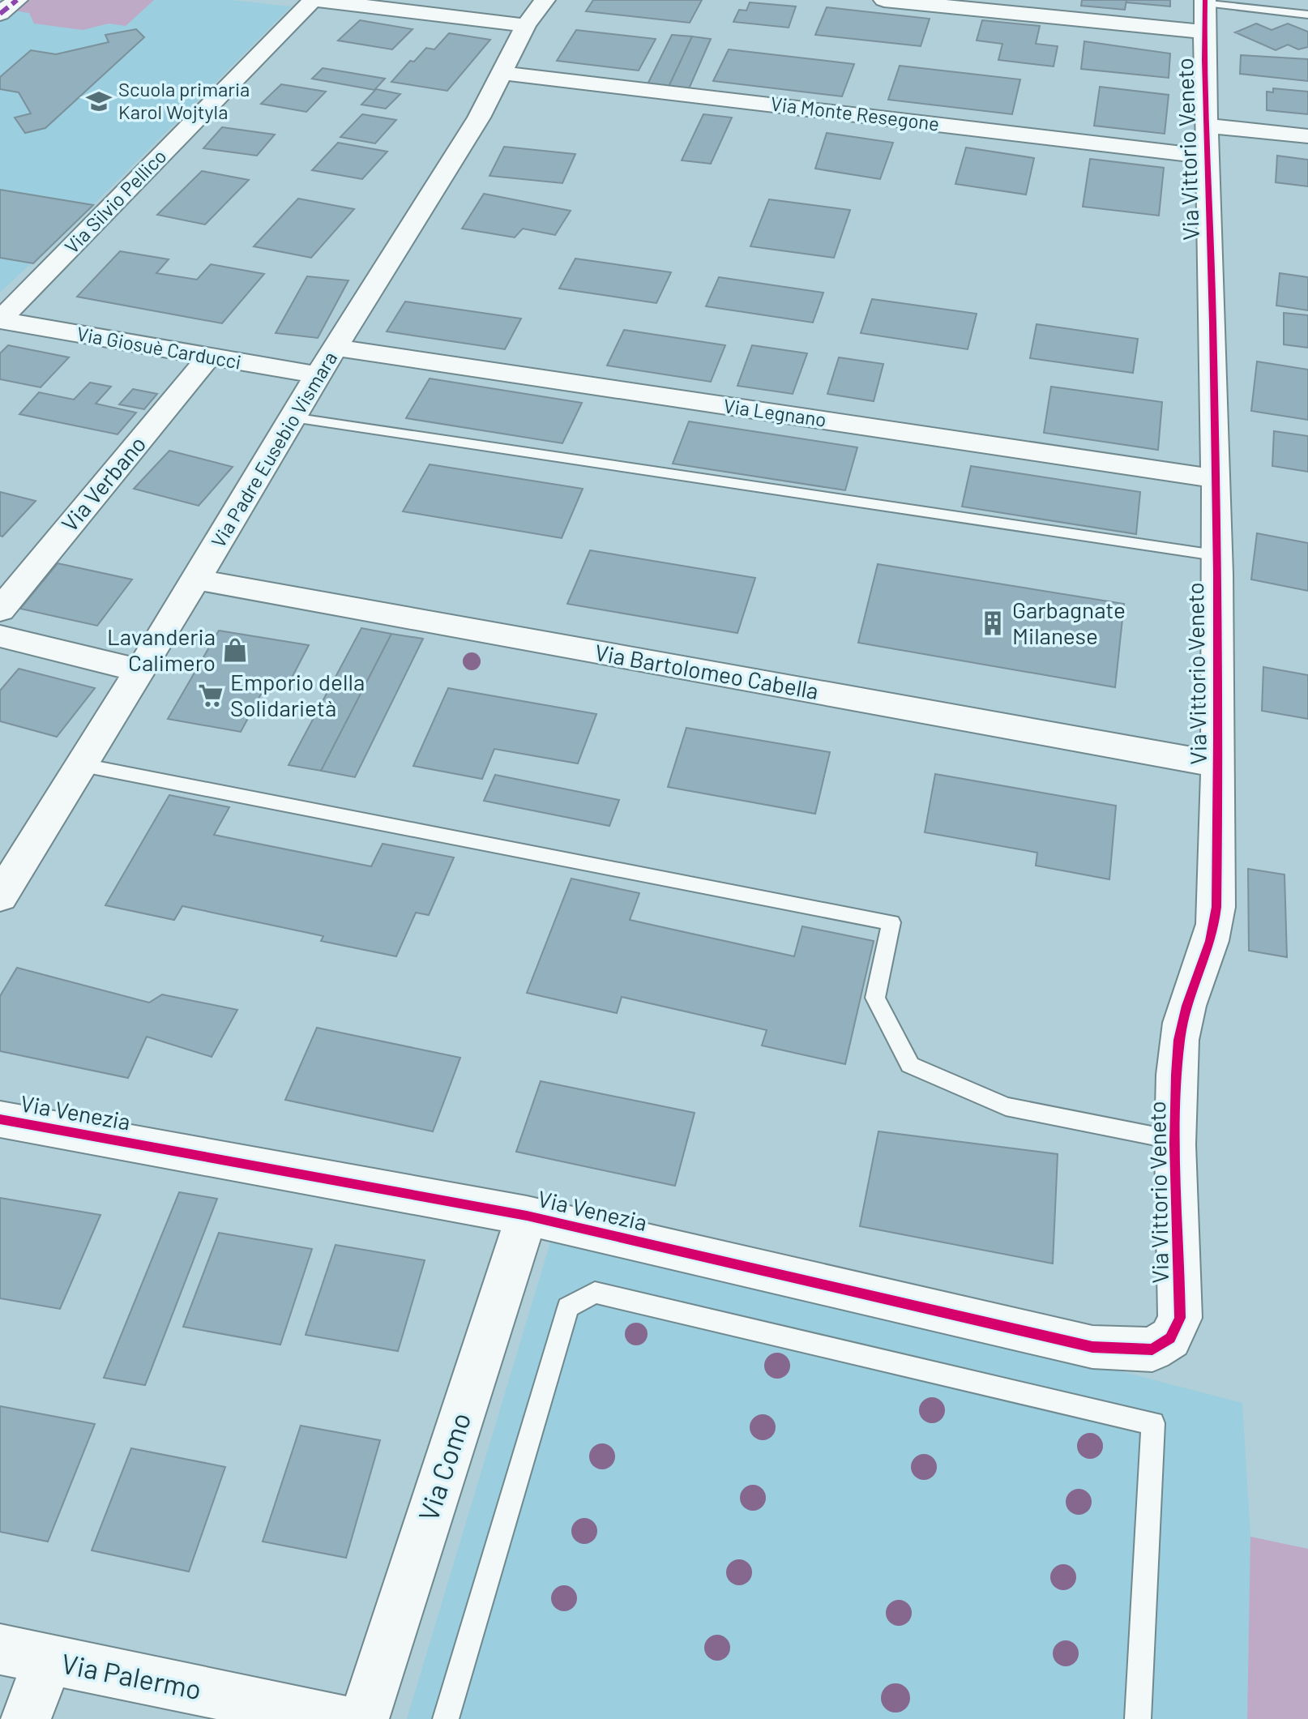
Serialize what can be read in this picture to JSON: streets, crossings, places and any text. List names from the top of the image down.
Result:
{
  "streets": {
    "street": [
      "Via Monte Resegone",
      "Via Vittorio Veneto",
      "Via Silvio Pellico",
      "Via Giosuè Carducci",
      "Via Legnano",
      "Via Padre Eusebio Vismara",
      "Via Verbano",
      "Via Bartolomeo Cabella",
      "Via Venezia",
      "Via Como",
      "Via Palermo"
    ]
  },
  "crossings": [
    ["Via Monte Resegone", "Via Vittorio Veneto"],
    ["Via Monte Resegone", "Via Padre Eusebio Vismara"],
    ["Via Vittorio Veneto", "Via Legnano"],
    ["Via Vittorio Veneto", "Via Bartolomeo Cabella"],
    ["Via Vittorio Veneto", "Via Venezia"],
    ["Via Silvio Pellico", "Via Giosuè Carducci"],
    ["Via Giosuè Carducci", "Via Padre Eusebio Vismara"],
    ["Via Giosuè Carducci", "Via Verbano"],
    ["Via Legnano", "Via Padre Eusebio Vismara"],
    ["Via Padre Eusebio Vismara", "Via Bartolomeo Cabella"],
    ["Via Venezia", "Via Como"]
  ],
  "places": {
    "school or university": ["Scuola primaria Karol Wojtyla"],
    "building": ["Garbagnate Milanese"],
    "shop": ["Lavanderia Calimero"],
    "supermarket": ["Emporio della Solidarietà"]
  }
}
